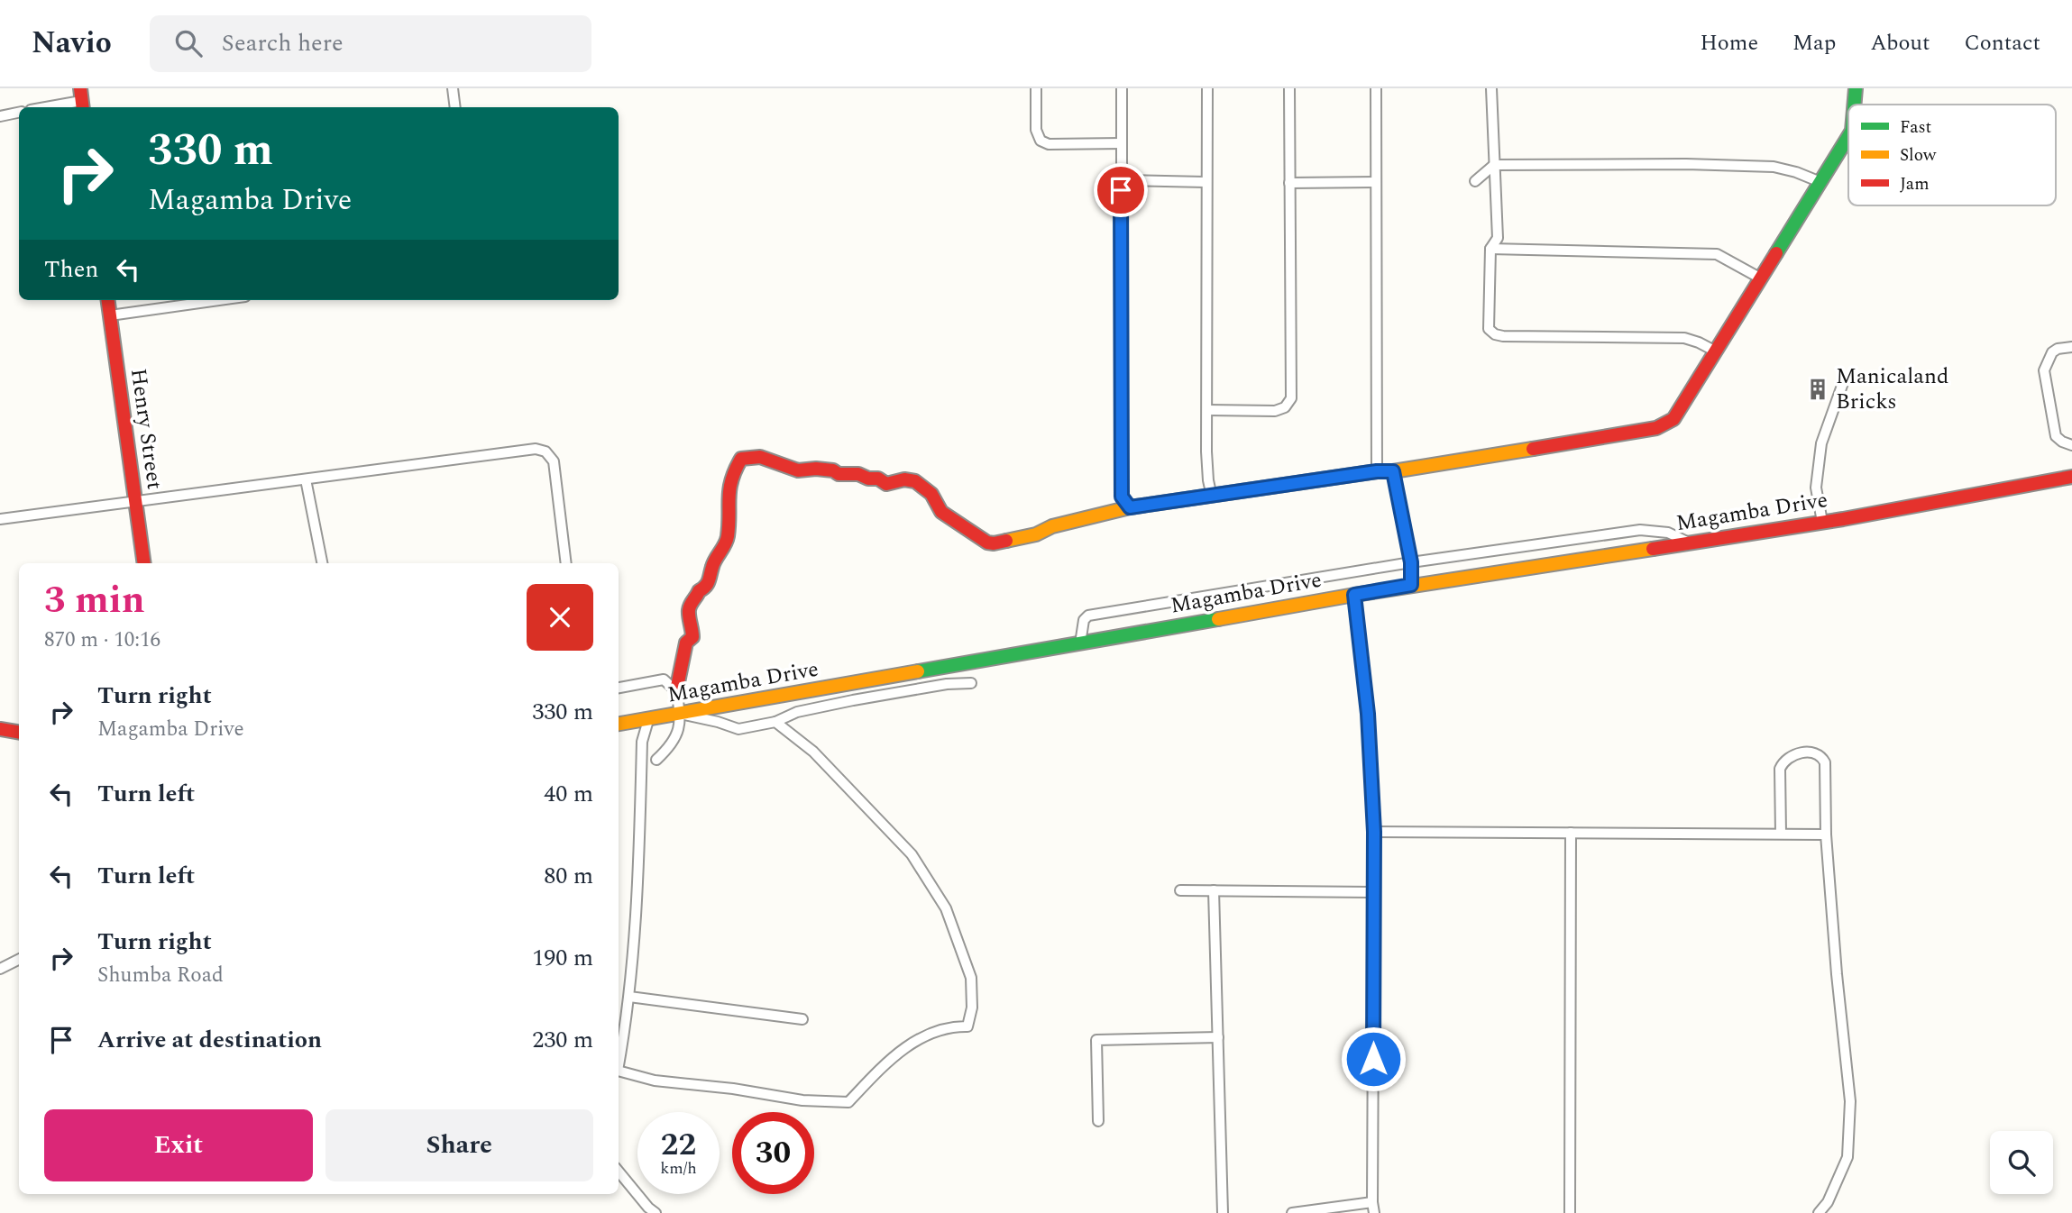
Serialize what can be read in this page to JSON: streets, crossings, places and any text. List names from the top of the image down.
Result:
{
  "streets": {
    "street": ["Henry Street", "Magamba Drive"]
  },
  "places": {
    "building": ["Manicaland Bricks"]
  },
  "legend": ["Fast", "Slow", "Jam"],
  "page": {
    "header": "Navio",
    "search": "Search here",
    "nav": [
      "Home",
      "Map",
      "About",
      "Contact"
    ],
    "turn": ["330 m", "Magamba Drive"],
    "then": "Then",
    "heading": ["3 min", "870 m · 10:16"],
    "list": [
      {
        "name": "Turn right",
        "note": "Magamba Drive",
        "value": "330 m"
      },
      {
        "name": "Turn left",
        "value": "40 m"
      },
      {
        "name": "Turn left",
        "value": "80 m"
      },
      {
        "name": "Turn right",
        "note": "Shumba Road",
        "value": "190 m"
      },
      {
        "name": "Arrive at destination",
        "value": "230 m"
      }
    ],
    "buttons": ["Exit", "Share"],
    "speed": "22 km/h",
    "limit": "30"
  }
}
